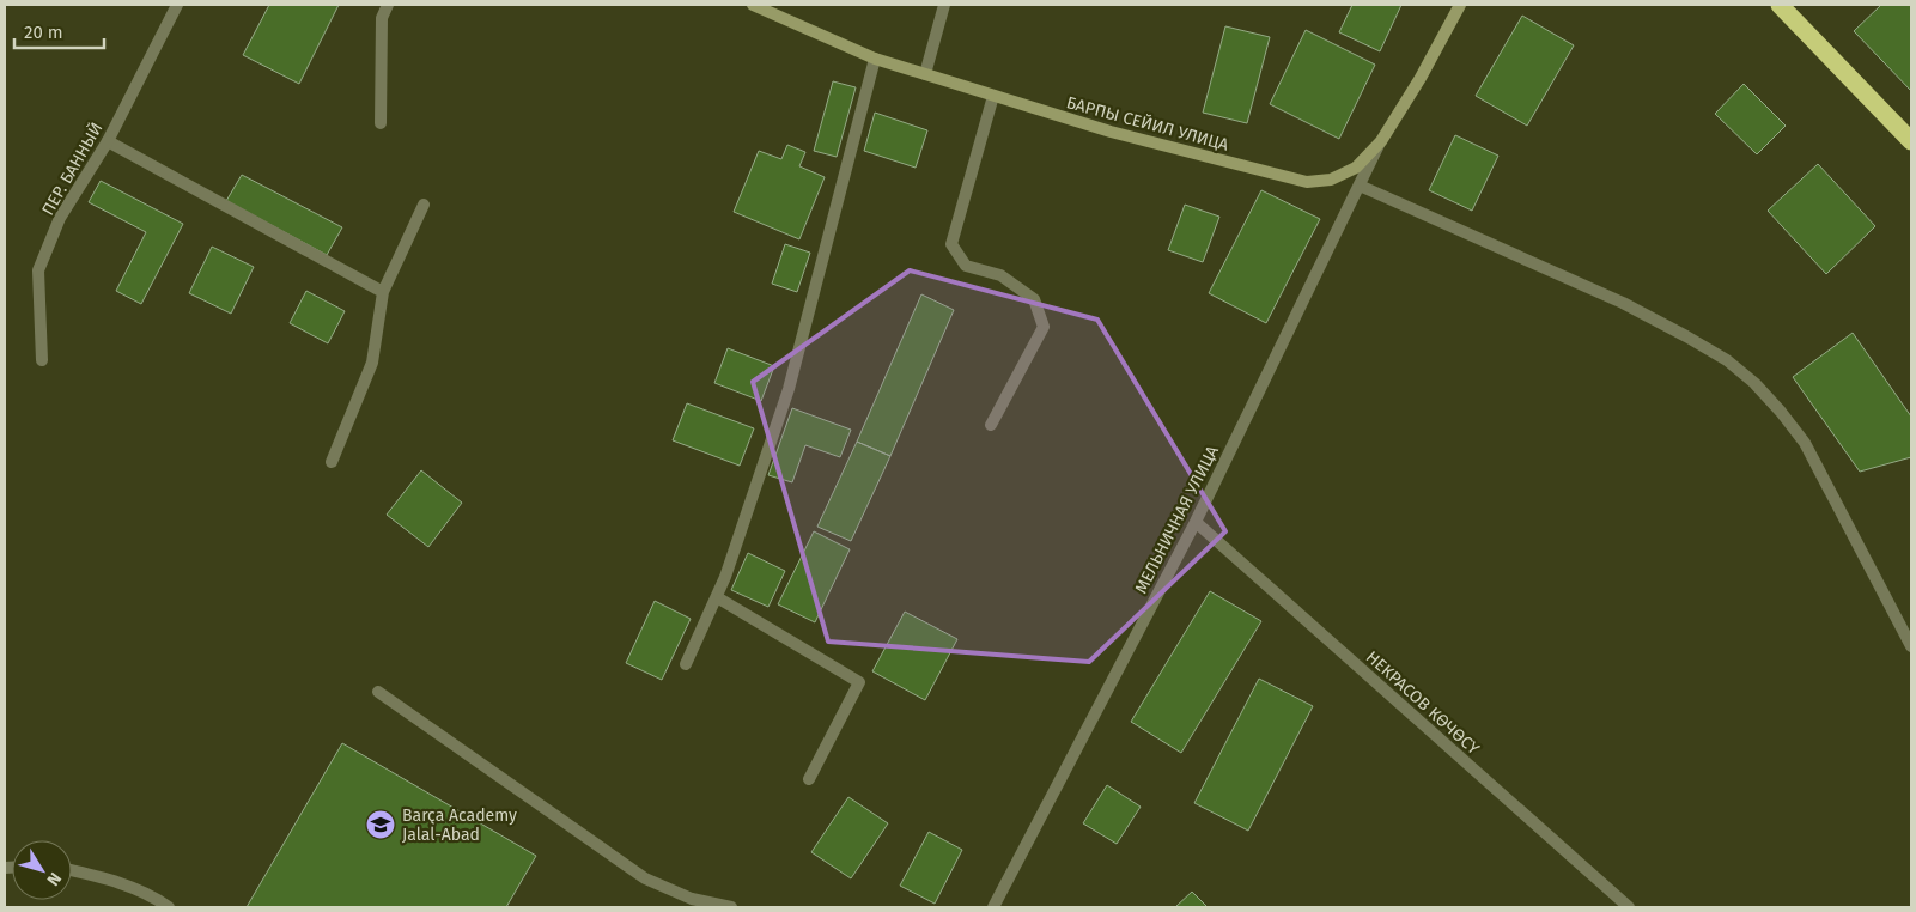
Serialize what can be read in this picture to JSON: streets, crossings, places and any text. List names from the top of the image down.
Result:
{
  "streets": {
    "main road": ["БАРПЫ СЕЙИЛ УЛИЦА"],
    "street": ["ПЕР. БАННЫЙ", "МЕЛЬНИЧНАЯ УЛИЦА", "НЕКРАСОВ КӨЧӨСҮ"]
  },
  "crossings": [
    ["БАРПЫ СЕЙИЛ УЛИЦА", "МЕЛЬНИЧНАЯ УЛИЦА"],
    ["МЕЛЬНИЧНАЯ УЛИЦА", "НЕКРАСОВ КӨЧӨСҮ"]
  ],
  "places": {
    "school or university": ["Barça Academy Jalal-Abad"]
  },
  "scale_bar": "20 m",
  "north": "bottom right"
}
